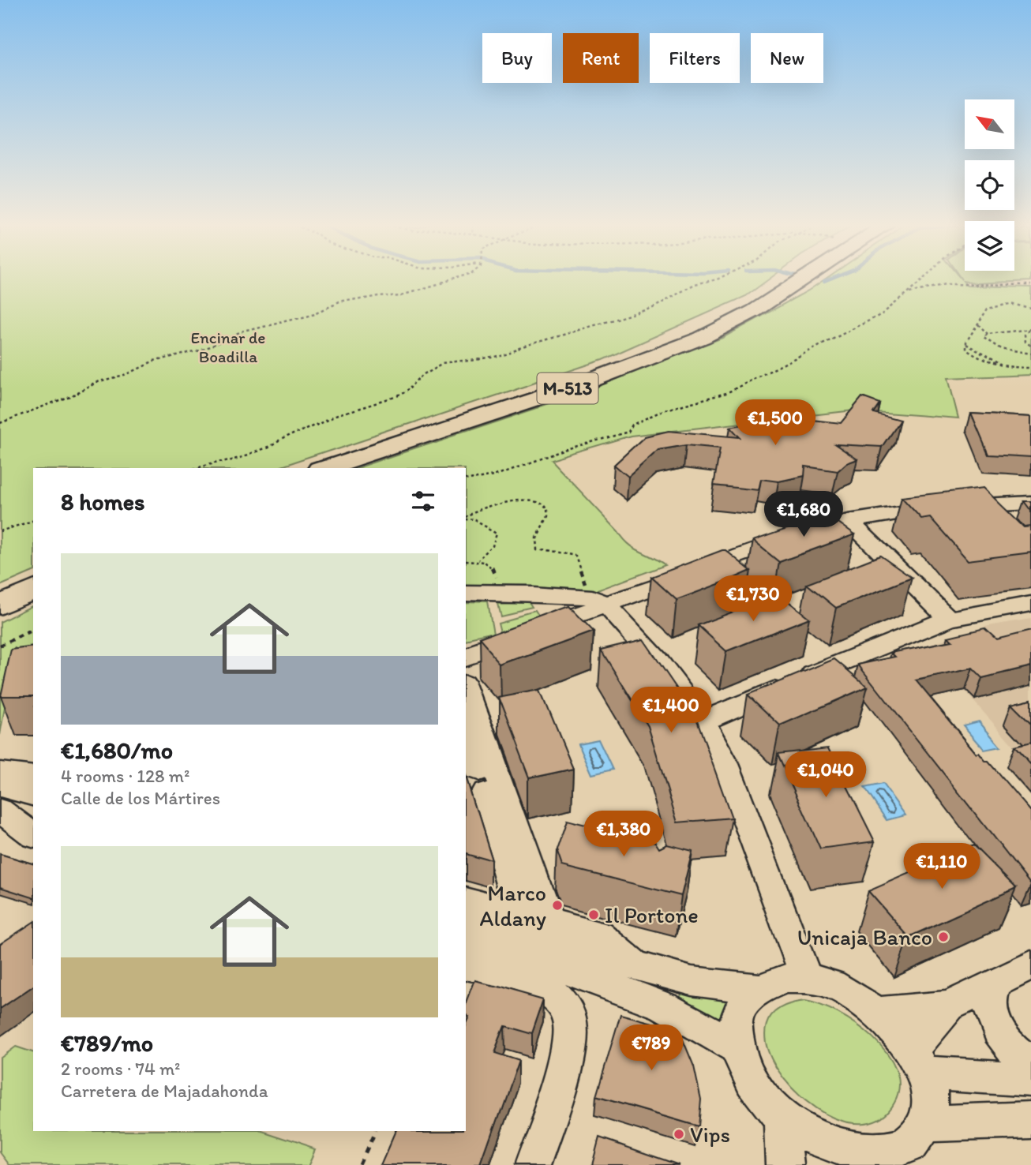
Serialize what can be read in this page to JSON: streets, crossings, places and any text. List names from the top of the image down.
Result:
{
  "streets": {
    "main road": ["M-513"]
  },
  "parks": ["Encinar de Boadilla"],
  "places": [
    "Marco Aldany",
    "Il Portone",
    "Unicaja Banco",
    "Vips"
  ],
  "north": "top left",
  "page": {
    "chip": [
      "Buy",
      "Rent",
      "Filters",
      "New"
    ],
    "price": [
      "€1,500",
      "€1,680",
      "€1,730",
      "€1,400",
      "€1,040",
      "€1,380",
      "€1,110",
      "€789"
    ],
    "heading": "8 homes",
    "list": [
      {
        "name": "€1,680/mo",
        "note": "4 rooms · 128 m² · Calle de los Mártires"
      },
      {
        "name": "€789/mo",
        "note": "2 rooms · 74 m² · Carretera de Majadahonda"
      }
    ]
  }
}
